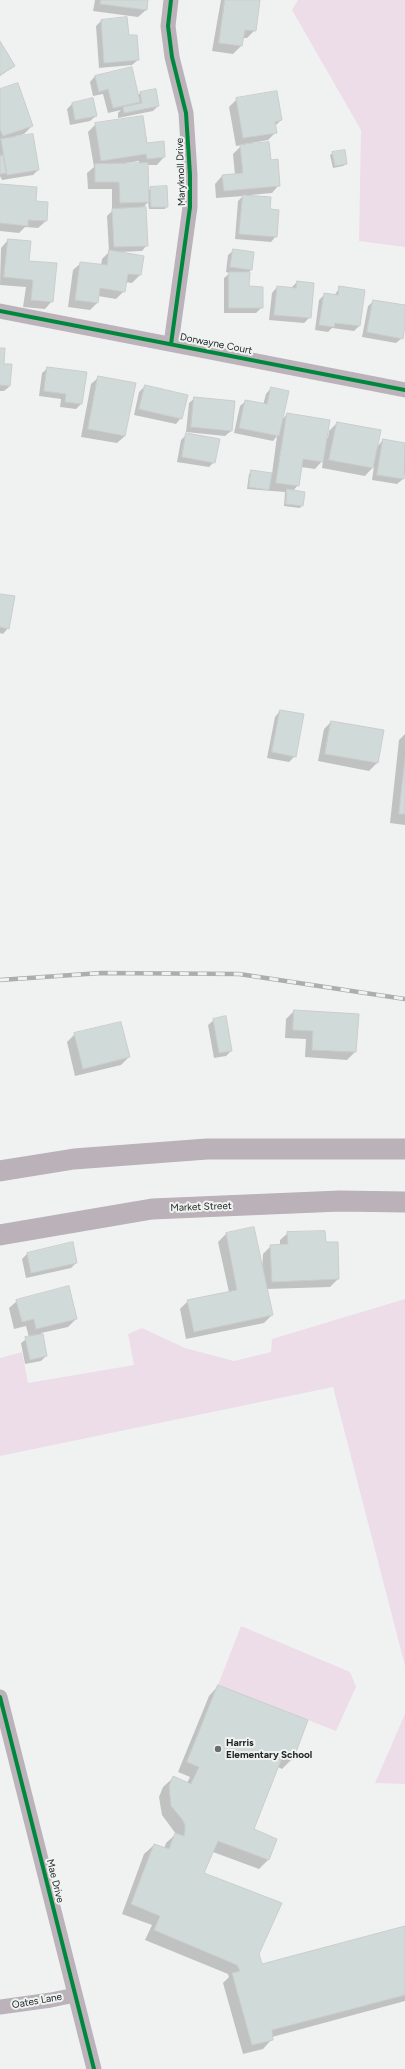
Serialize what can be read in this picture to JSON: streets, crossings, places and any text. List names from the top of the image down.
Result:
{
  "streets": {
    "main road": ["Market Street"],
    "street": [
      "Maryknoll Drive",
      "Dorwayne Court",
      "Mae Drive",
      "Oates Lane"
    ]
  },
  "crossings": [
    ["Maryknoll Drive", "Dorwayne Court"],
    ["Mae Drive", "Oates Lane"]
  ],
  "places": ["Harris Elementary School"]
}
